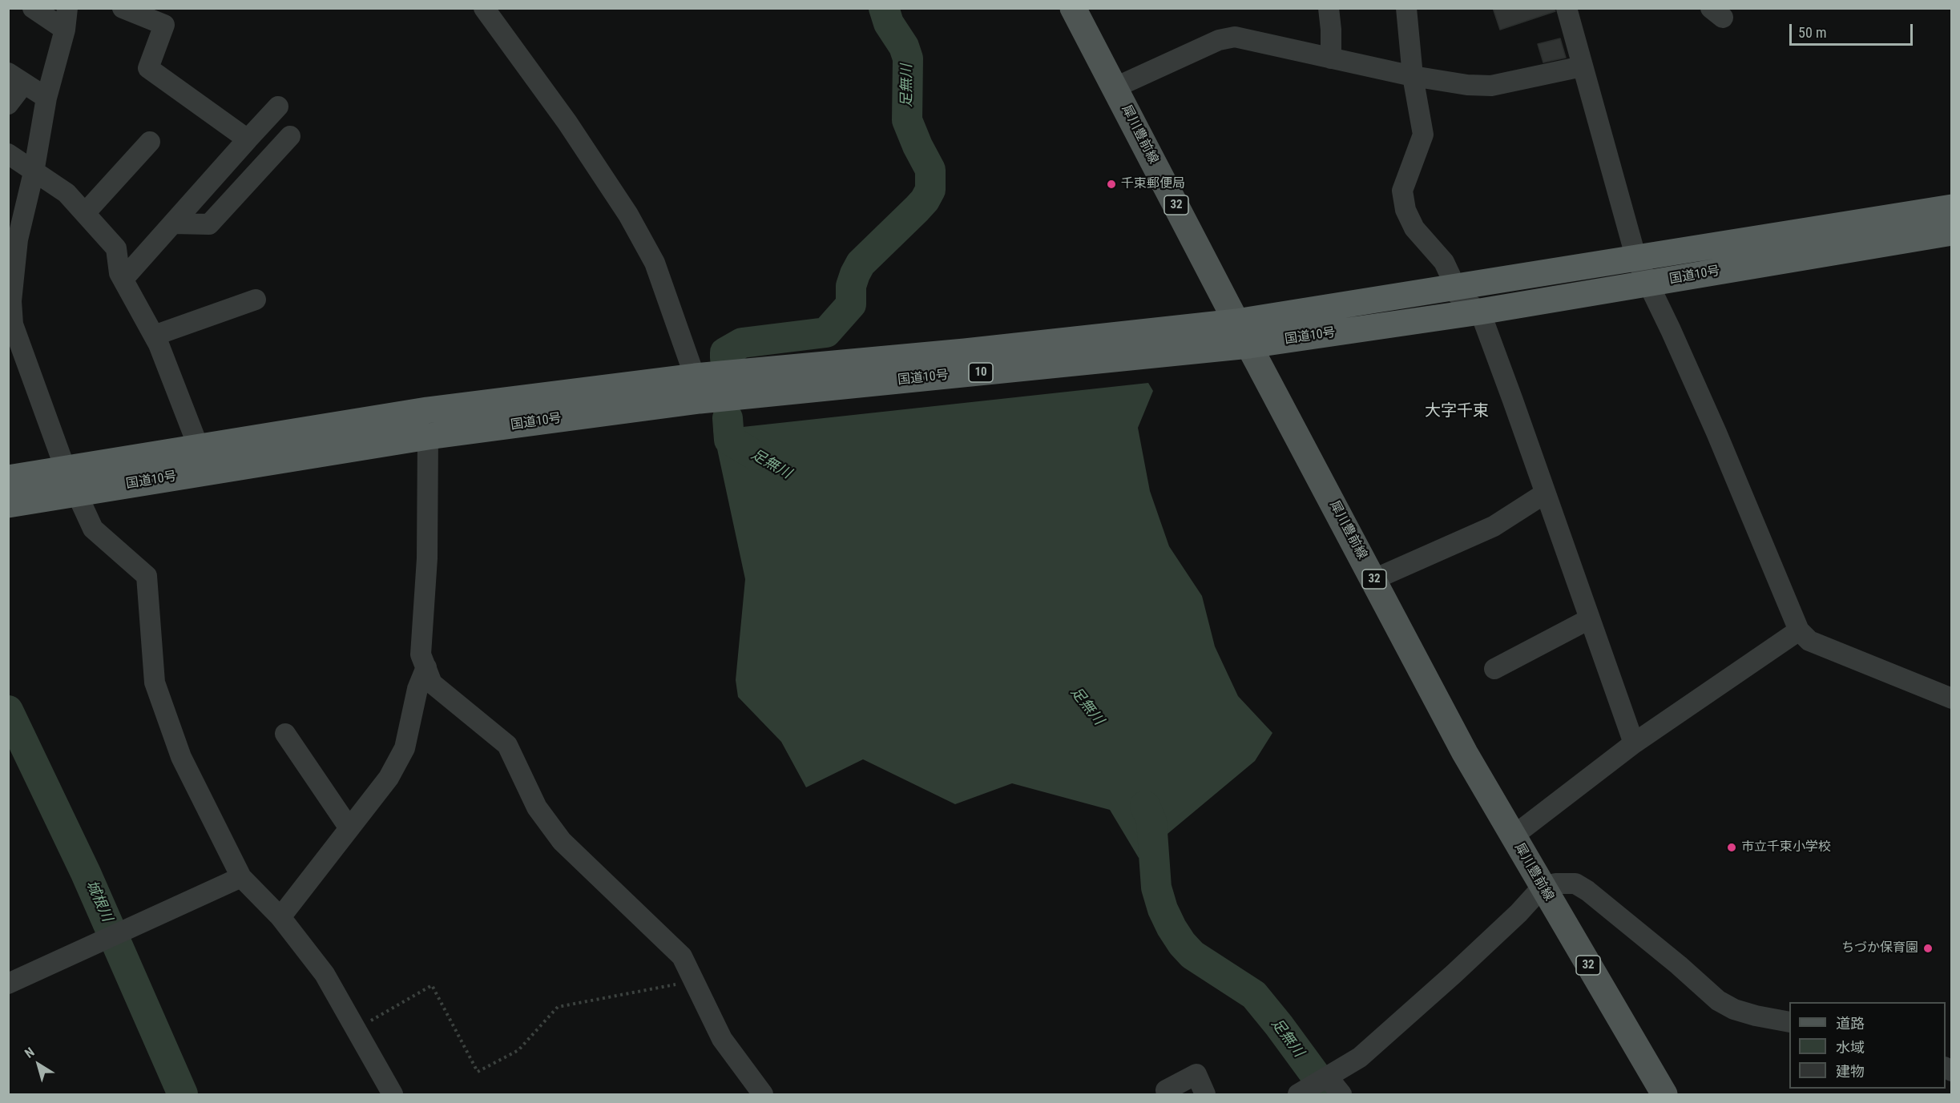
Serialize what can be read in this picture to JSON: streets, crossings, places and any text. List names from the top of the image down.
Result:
{
  "streets": {
    "highway": ["国道10号", "10"],
    "main road": ["犀川豊前線", "32"]
  },
  "crossings": [
    ["犀川豊前線", "国道10号"]
  ],
  "districts": ["大字千束"],
  "water": ["足無川", "城根川"],
  "places": ["千束郵便局", "市立千束小学校", "ちづか保育園"],
  "legend": ["道路", "水域", "建物"],
  "scale_bar": "50 m",
  "north": "top left"
}
